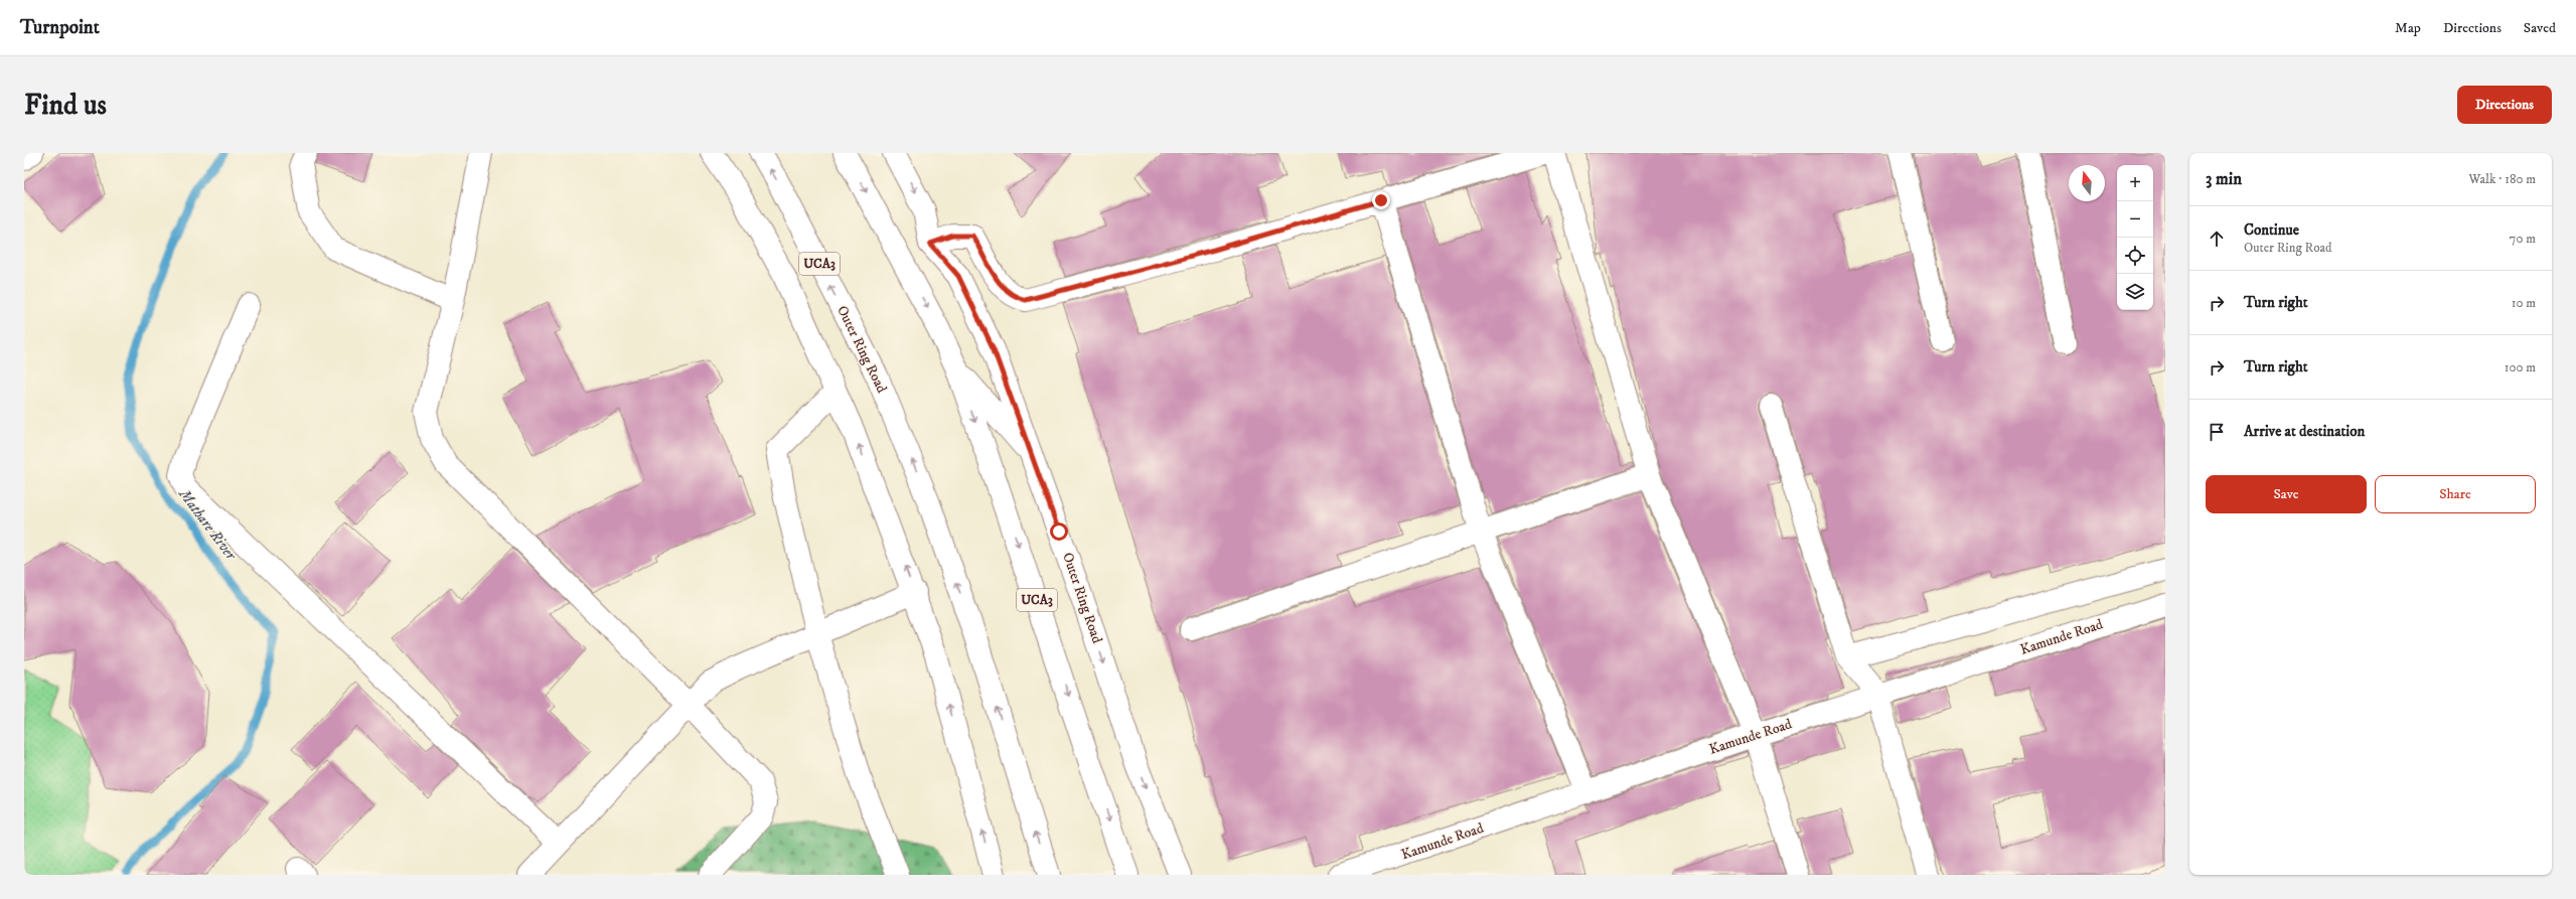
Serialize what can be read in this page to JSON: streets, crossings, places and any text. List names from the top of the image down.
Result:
{
  "streets": {
    "street": ["UCA3", "Outer Ring Road", "Kamunde Road"]
  },
  "water": ["Mathare River"],
  "north": "top",
  "page": {
    "header": "Turnpoint",
    "nav": ["Map", "Directions", "Saved"],
    "buttons": [
      "Directions",
      ["Save", "Share"]
    ],
    "title": "Find us",
    "heading": ["3 min", "Walk · 180 m"],
    "map_buttons": ["+", "−"],
    "list": [
      ["Continue", "Outer Ring Road", "70 m"],
      ["Turn right", "10 m"],
      ["Turn right", "100 m"],
      "Arrive at destination"
    ]
  }
}
